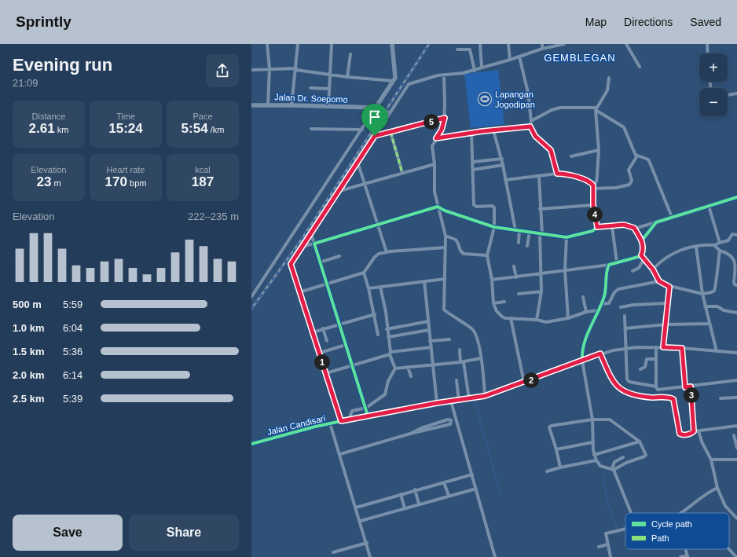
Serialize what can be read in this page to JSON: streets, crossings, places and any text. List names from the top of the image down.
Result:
{
  "streets": {
    "street": ["Jalan Dr. Soepomo", "Jalan Candisari"]
  },
  "districts": ["GEMBLEGAN"],
  "places": {
    "sports": ["Lapangan Jogodipan"]
  },
  "legend": ["Cycle path", "Path"],
  "page": {
    "header": "Sprintly",
    "nav": ["Map", "Directions", "Saved"],
    "heading": ["Evening run", "21:09"],
    "map_buttons": ["+", "−"],
    "stats": [
      ["Distance", "2.61 km"],
      ["Time", "15:24"],
      ["Pace", "5:54 /km"],
      ["Elevation", "23 m"],
      ["Heart rate", "170 bpm"],
      ["kcal", "187"]
    ],
    "pins": [
      "5",
      "4",
      "1",
      "2",
      "3"
    ],
    "chart": ["Elevation", "222–235 m"],
    "list": [
      {
        "name": "500 m",
        "note": "5:59"
      },
      {
        "name": "1.0 km",
        "note": "6:04"
      },
      {
        "name": "1.5 km",
        "note": "5:36"
      },
      {
        "name": "2.0 km",
        "note": "6:14"
      },
      {
        "name": "2.5 km",
        "note": "5:39"
      }
    ],
    "buttons": ["Save", "Share"]
  }
}
